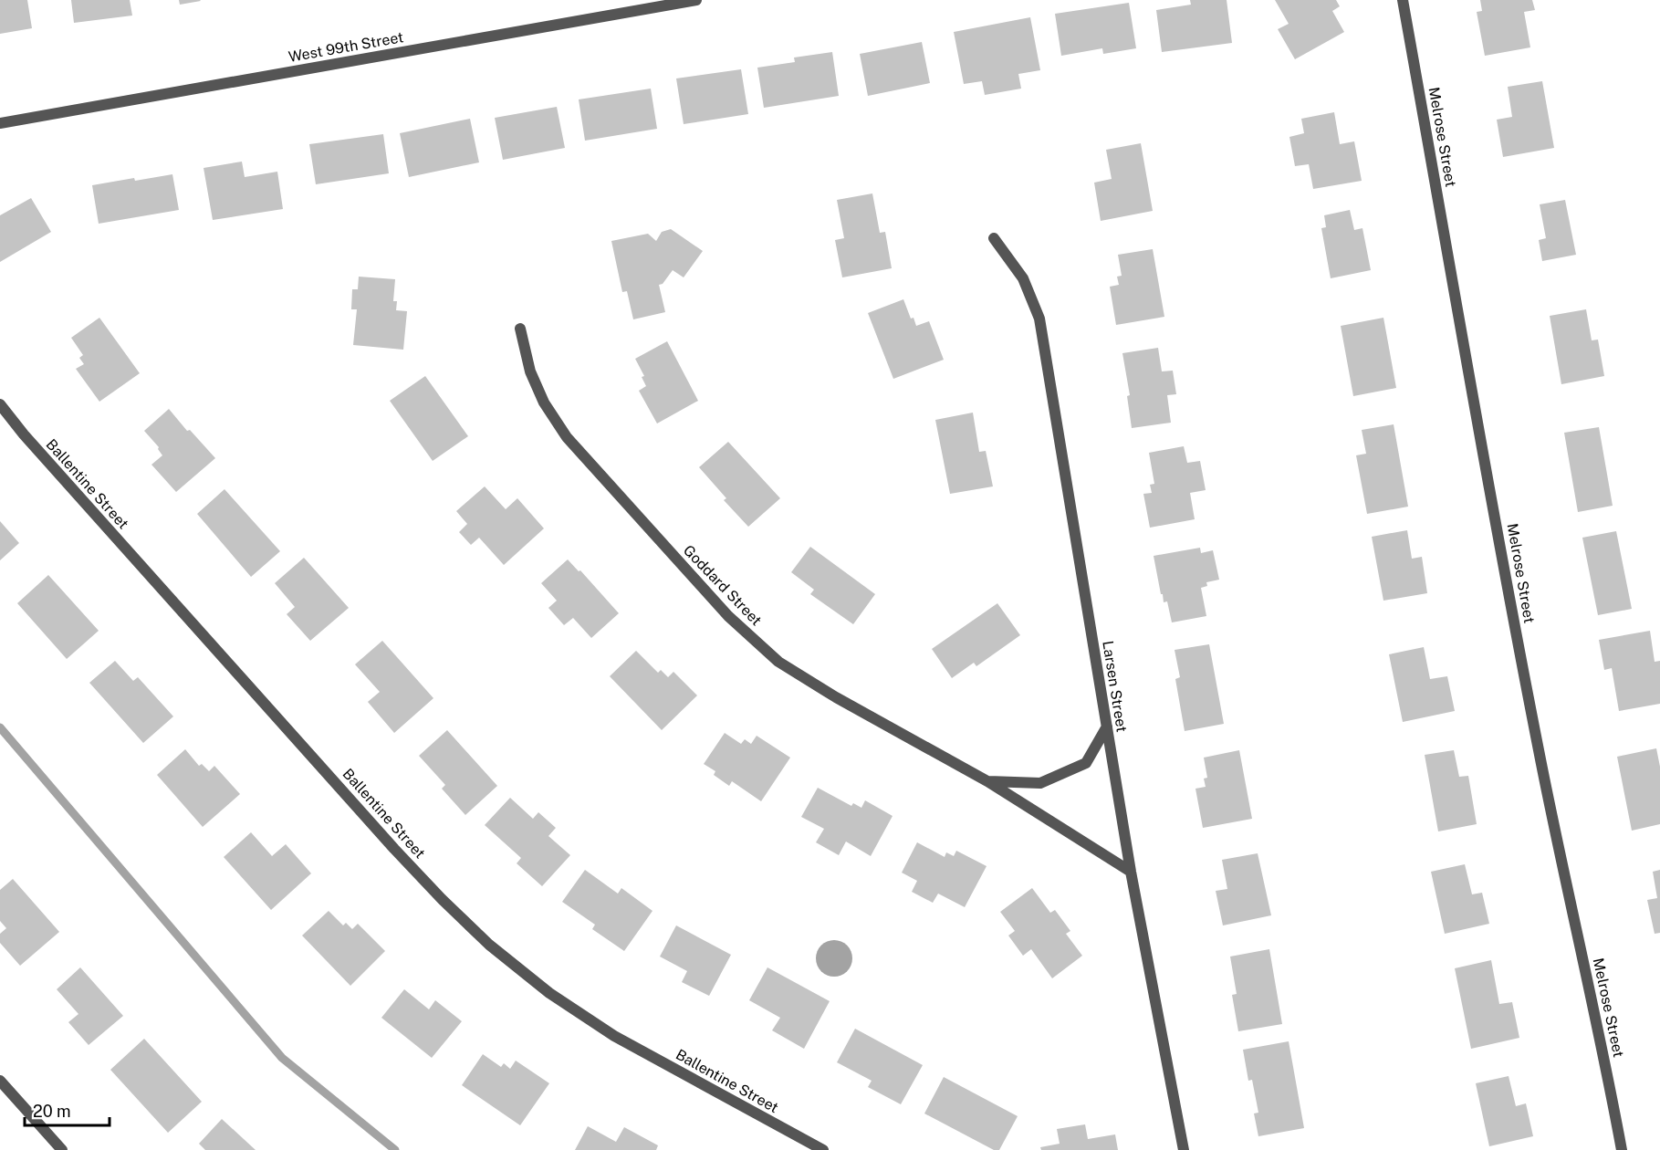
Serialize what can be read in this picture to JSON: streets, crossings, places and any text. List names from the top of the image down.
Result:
{
  "streets": {
    "street": [
      "West 99th Street",
      "Melrose Street",
      "Ballentine Street",
      "Goddard Street",
      "Larsen Street"
    ]
  },
  "crossings": [
    ["Goddard Street", "Larsen Street"]
  ],
  "scale_bar": "20 m"
}
